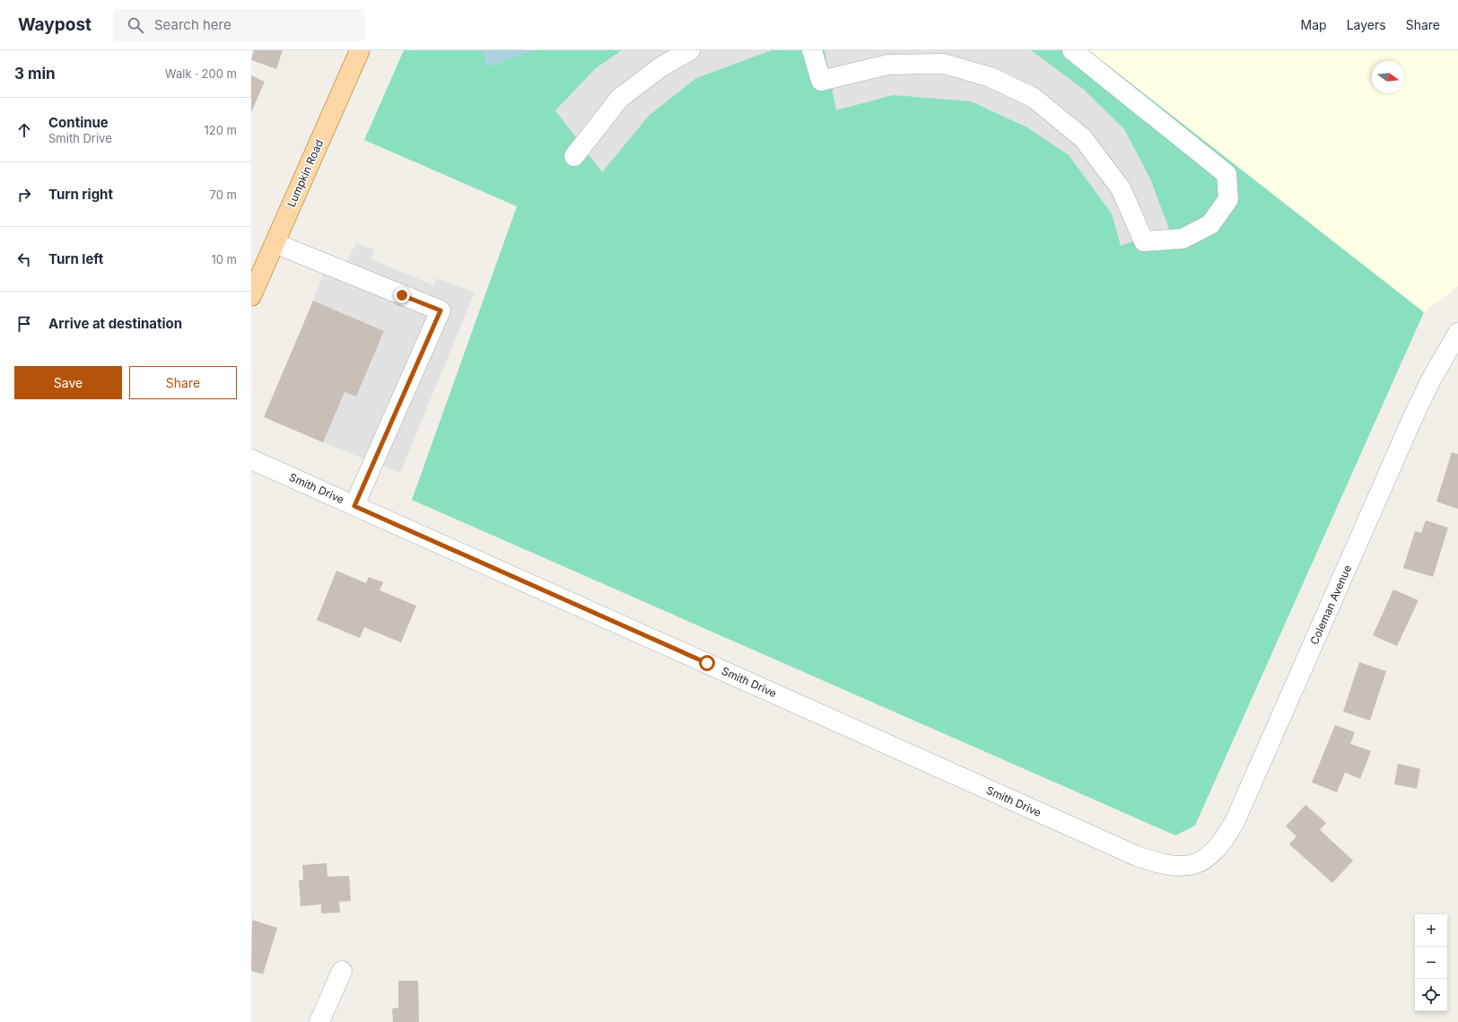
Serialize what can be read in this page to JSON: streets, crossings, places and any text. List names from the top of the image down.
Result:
{
  "streets": {
    "main road": ["Lumpkin Road"],
    "street": ["Smith Drive", "Coleman Avenue"]
  },
  "crossings": [
    ["Smith Drive", "Coleman Avenue"]
  ],
  "north": "right",
  "page": {
    "header": "Waypost",
    "search": "Search here",
    "nav": ["Map", "Layers", "Share"],
    "heading": ["3 min", "Walk · 200 m"],
    "list": [
      ["Continue", "Smith Drive", "120 m"],
      ["Turn right", "70 m"],
      ["Turn left", "10 m"],
      "Arrive at destination"
    ],
    "buttons": ["Save", "Share"],
    "map_buttons": ["+", "−"]
  }
}
